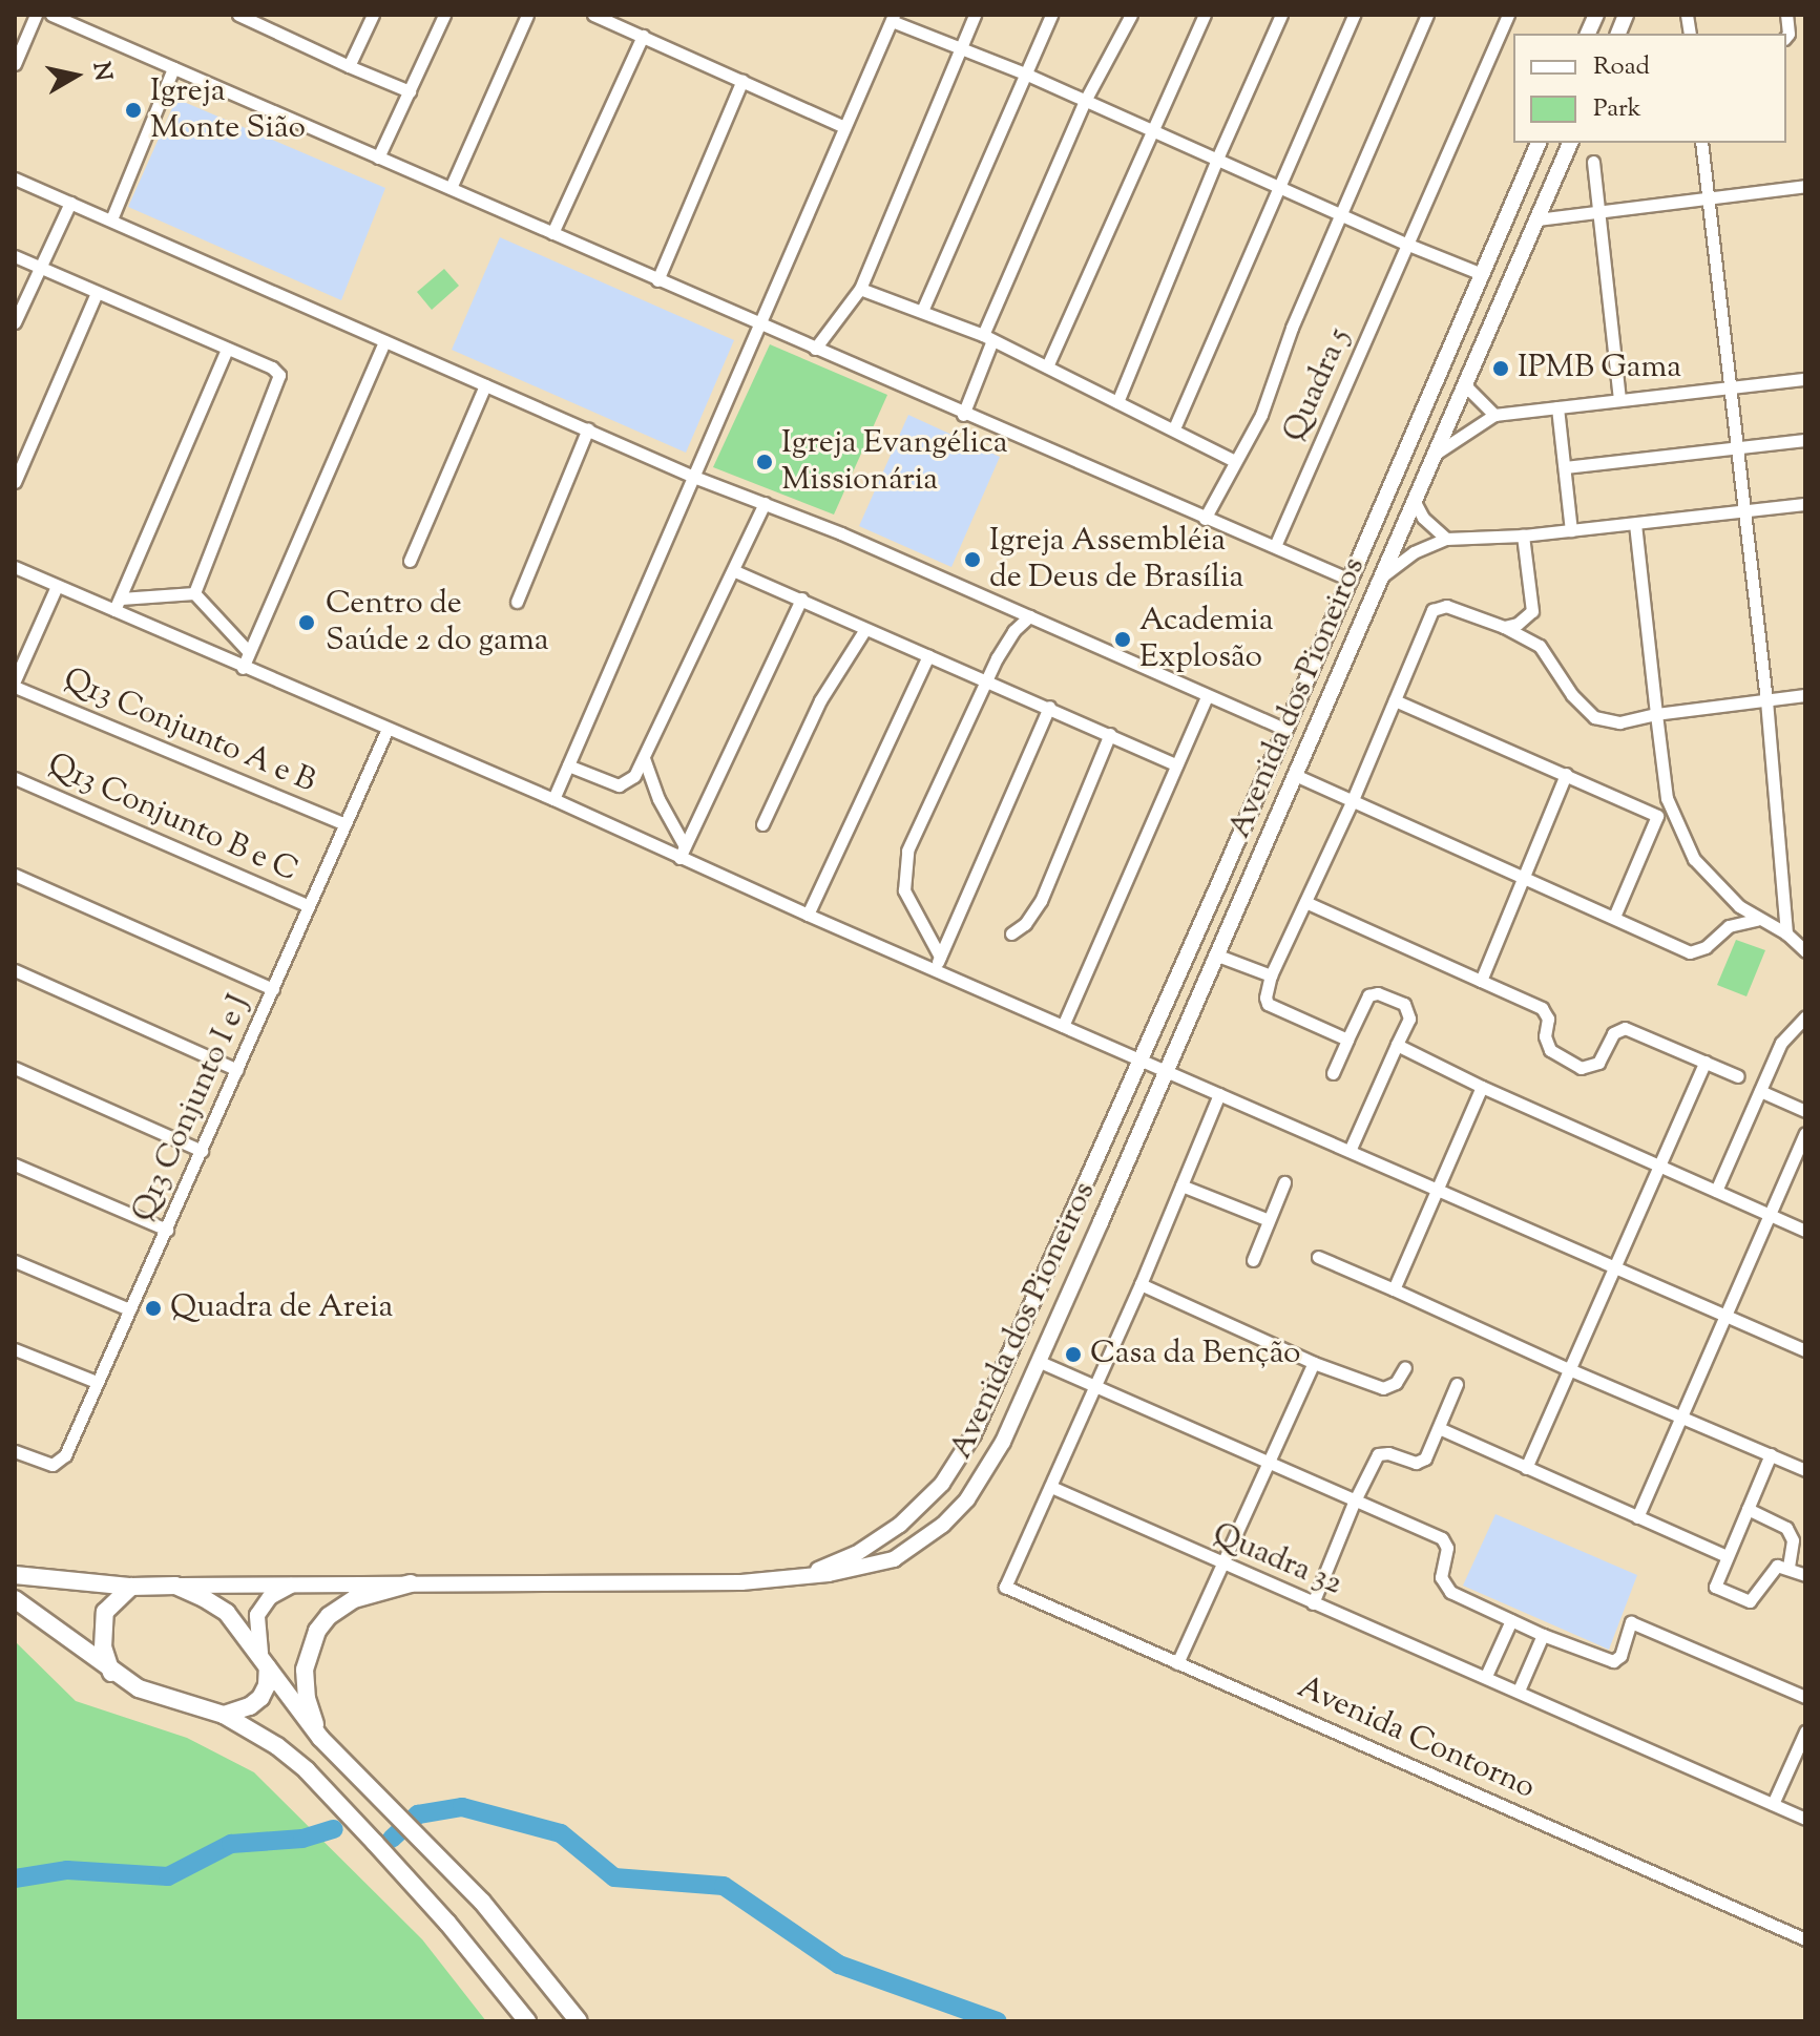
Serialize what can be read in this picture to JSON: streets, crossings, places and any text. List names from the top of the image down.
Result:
{
  "streets": {
    "main road": ["Avenida dos Pioneiros"],
    "street": [
      "Quadra 5",
      "Q13 Conjunto A e B",
      "Q13 Conjunto B e C",
      "Q13 Conjunto I e J",
      "Quadra 32",
      "Avenida Contorno"
    ]
  },
  "crossings": [
    ["Q13 Conjunto A e B", "Q13 Conjunto I e J"],
    ["Q13 Conjunto B e C", "Q13 Conjunto I e J"],
    ["Quadra 32", "Avenida Contorno"]
  ],
  "places": [
    "Igreja Monte Sião",
    "IPMB Gama",
    "Igreja Evangélica Missionária",
    "Igreja Assembléia de Deus de Brasília",
    "Centro de Saúde 2 do gama",
    "Academia Explosão",
    "Quadra de Areia",
    "Casa da Benção"
  ],
  "legend": ["Road", "Park"],
  "north": "right"
}
